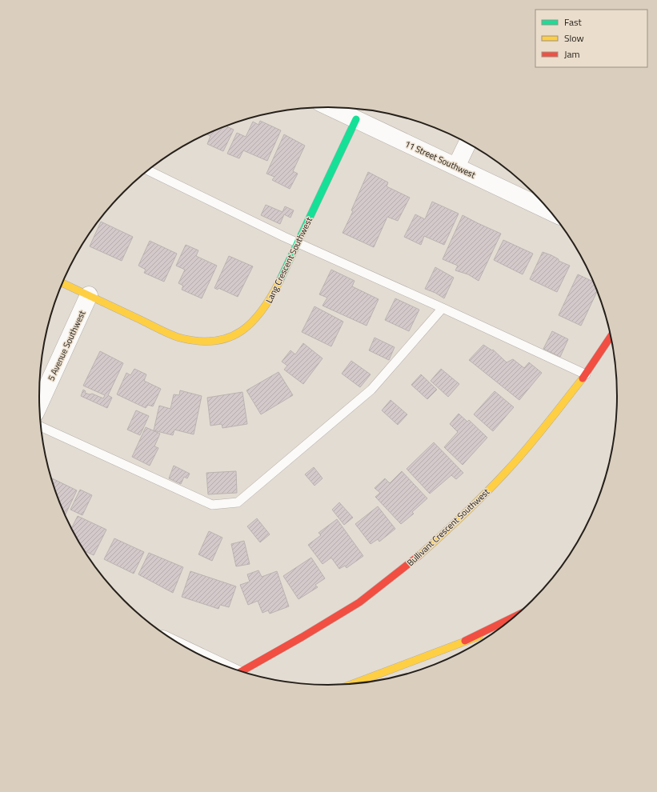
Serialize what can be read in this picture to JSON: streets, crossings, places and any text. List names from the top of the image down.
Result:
{
  "streets": {
    "main road": ["Lang Crescent Southwest", "Bullivant Crescent Southwest"],
    "street": ["11 Street Southwest", "5 Avenue Southwest"]
  },
  "crossings": [
    ["11 Street Southwest", "Lang Crescent Southwest"],
    ["Lang Crescent Southwest", "5 Avenue Southwest"]
  ],
  "legend": ["Fast", "Slow", "Jam"]
}
